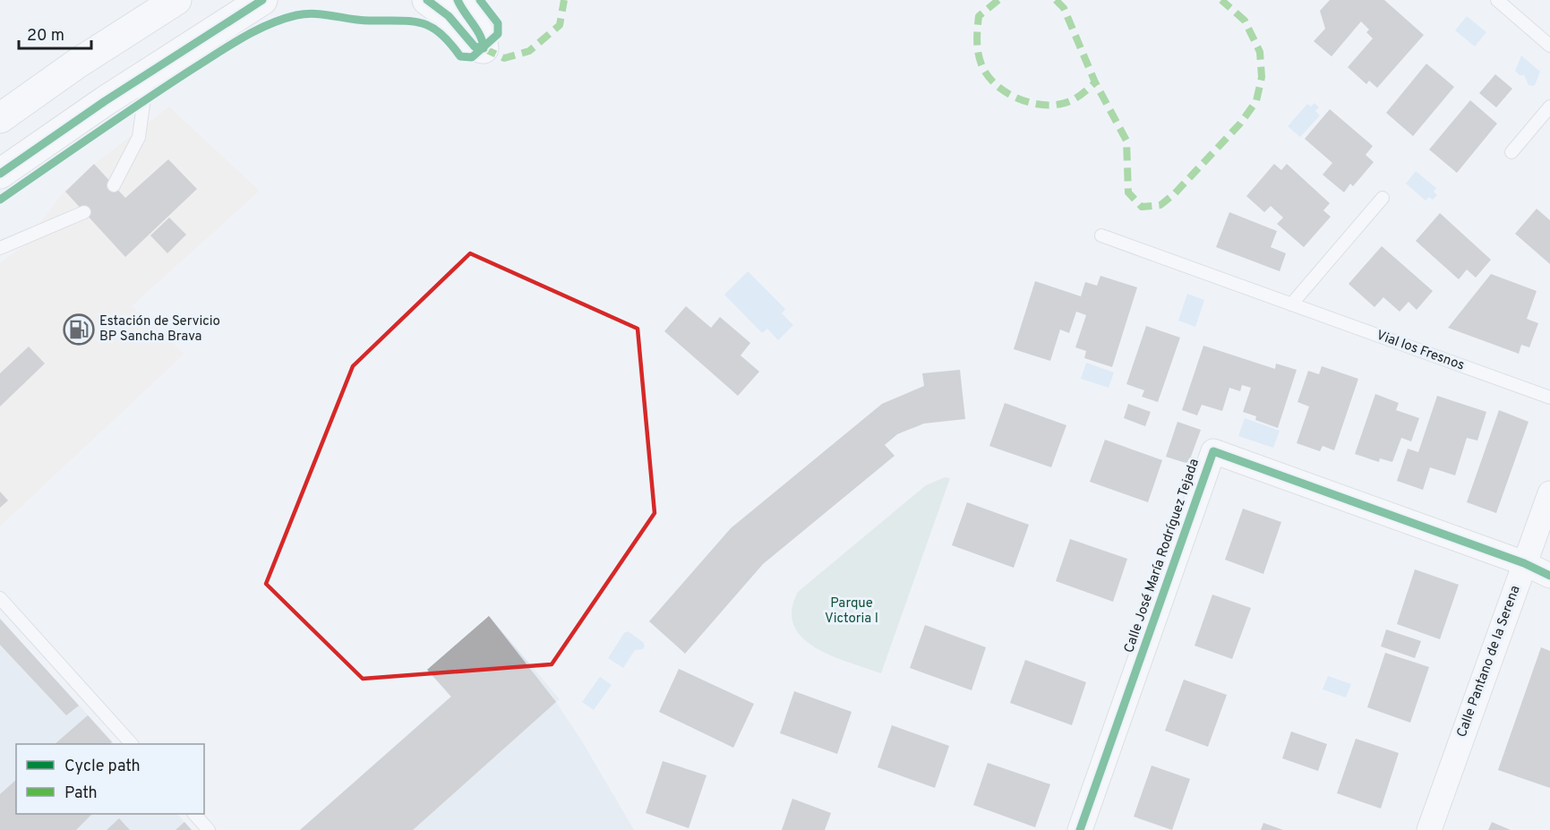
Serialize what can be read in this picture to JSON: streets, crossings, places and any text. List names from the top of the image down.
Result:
{
  "streets": {
    "street": ["Calle José María Rodríguez Tejada", "Calle Pantano de la Serena"],
    "lane": ["Vial los Fresnos"]
  },
  "crossings": [
    ["Calle José María Rodríguez Tejada", "Calle Pantano de la Serena"]
  ],
  "parks": ["Parque Victoria I"],
  "places": {
    "fuel station": ["Estación de Servicio BP Sancha Brava"]
  },
  "legend": ["Cycle path", "Path"],
  "scale_bar": "20 m"
}
